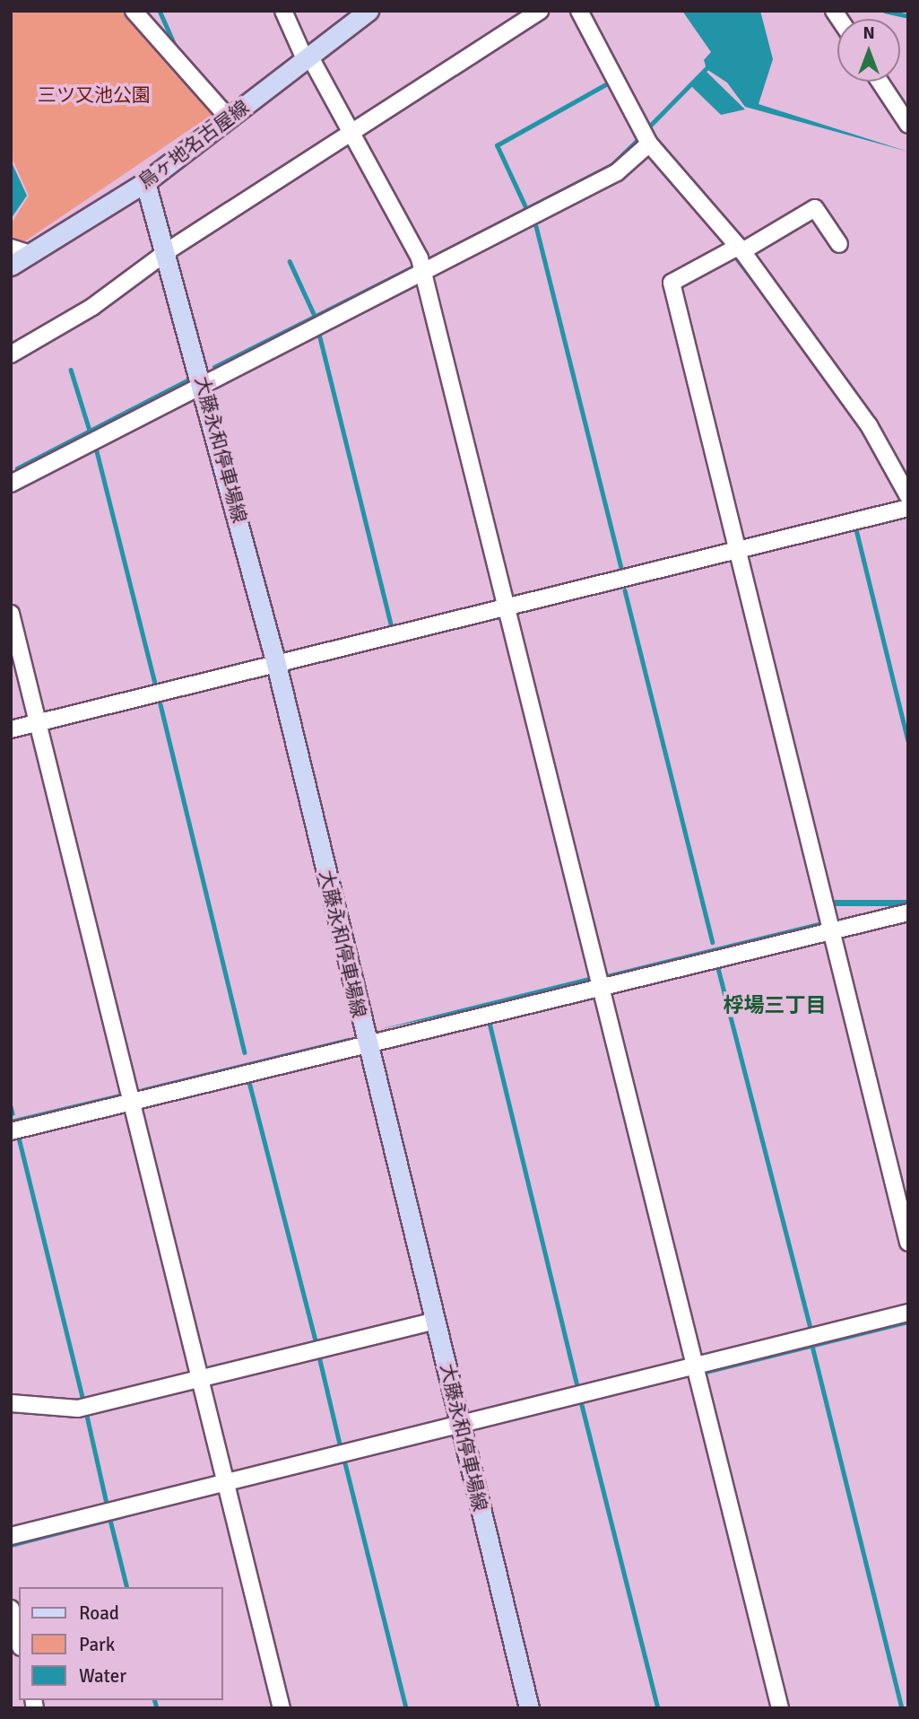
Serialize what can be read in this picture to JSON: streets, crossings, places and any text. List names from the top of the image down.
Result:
{
  "streets": {
    "main road": ["鳥ヶ地名古屋線", "大藤永和停車場線"]
  },
  "crossings": [
    ["鳥ヶ地名古屋線", "大藤永和停車場線"]
  ],
  "districts": ["桴場三丁目"],
  "parks": ["三ツ又池公園"],
  "legend": ["Road", "Park", "Water"],
  "north": "top"
}
